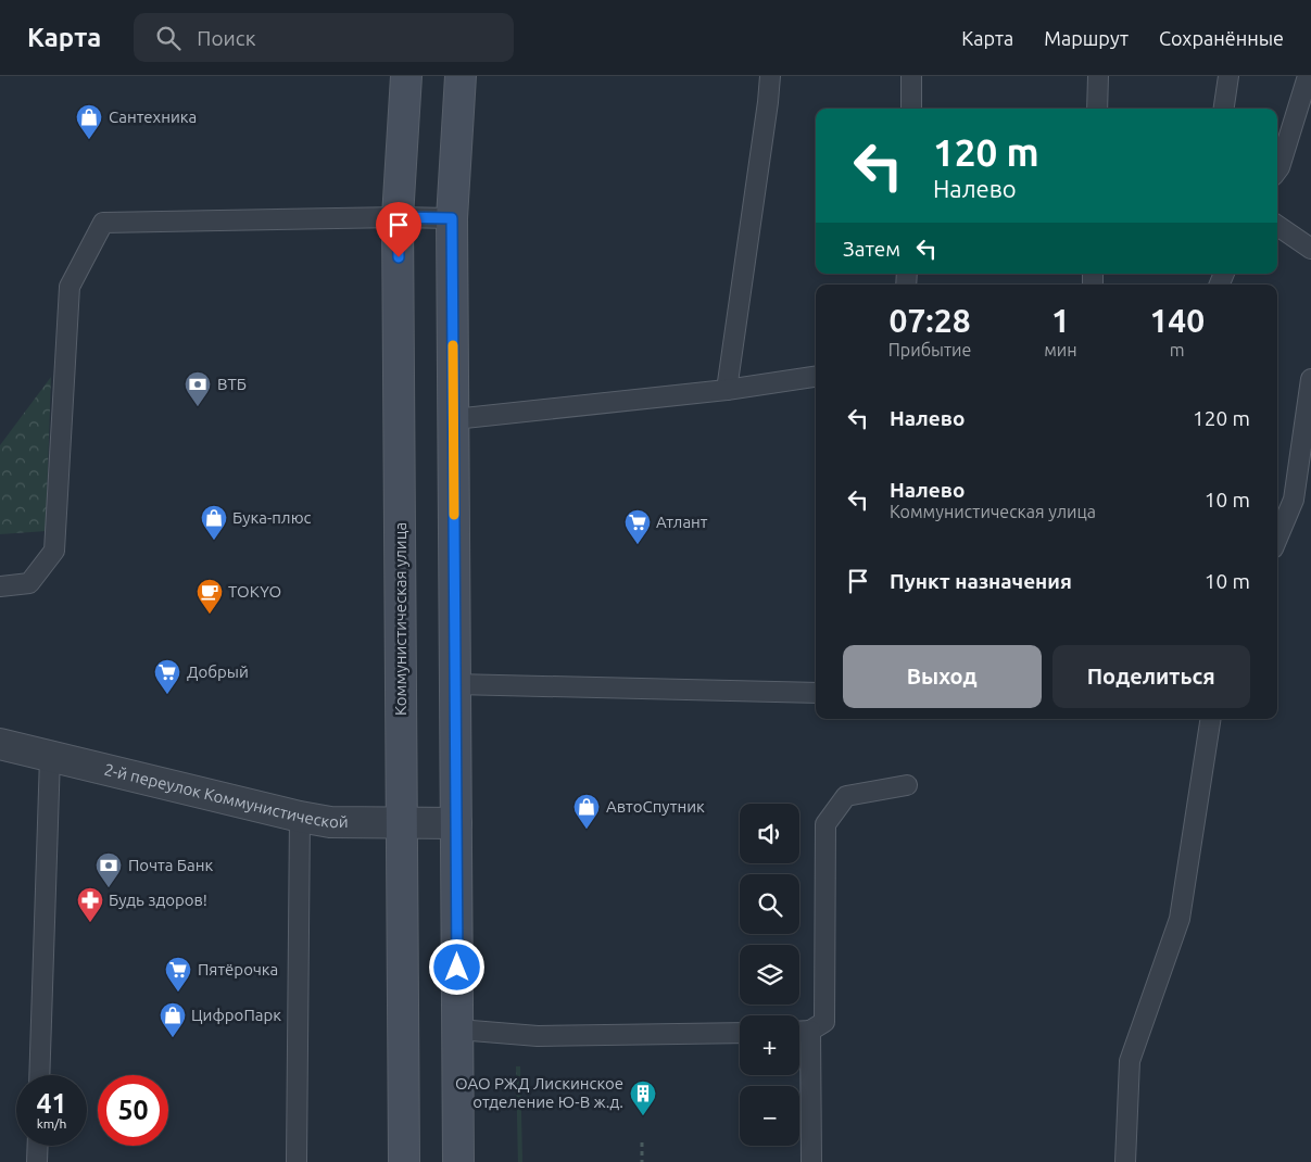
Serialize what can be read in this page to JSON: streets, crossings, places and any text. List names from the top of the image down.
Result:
{
  "streets": {
    "main road": ["Коммунистическая улица"],
    "street": ["2-й переулок Коммунистической"]
  },
  "crossings": [
    ["Коммунистическая улица", "2-й переулок Коммунистической"]
  ],
  "places": {
    "shop": [
      "Сантехника",
      "Бука-плюс",
      "АвтоСпутник",
      "ЦифроПарк"
    ],
    "bank": ["ВТБ", "Почта Банк"],
    "supermarket": ["Атлант", "Добрый", "Пятёрочка"],
    "cafe": ["TOKYO"],
    "pharmacy": ["Будь здоров!"],
    "building": ["ОАО РЖД Лискинское отделение Ю-В ж.д."]
  },
  "page": {
    "header": "Карта",
    "search": "Поиск",
    "nav": ["Карта", "Маршрут", "Сохранённые"],
    "turn": ["120 m", "Налево"],
    "then": "Затем",
    "eta": [
      "07:28",
      "Прибытие",
      "1",
      "мин",
      "140",
      "m"
    ],
    "list": [
      {
        "name": "Налево",
        "value": "120 m"
      },
      {
        "name": "Налево",
        "note": "Коммунистическая улица",
        "value": "10 m"
      },
      {
        "name": "Пункт назначения",
        "value": "10 m"
      }
    ],
    "buttons": ["Выход", "Поделиться"],
    "map_buttons": ["+", "−"],
    "speed": "41 km/h",
    "limit": "50"
  }
}
